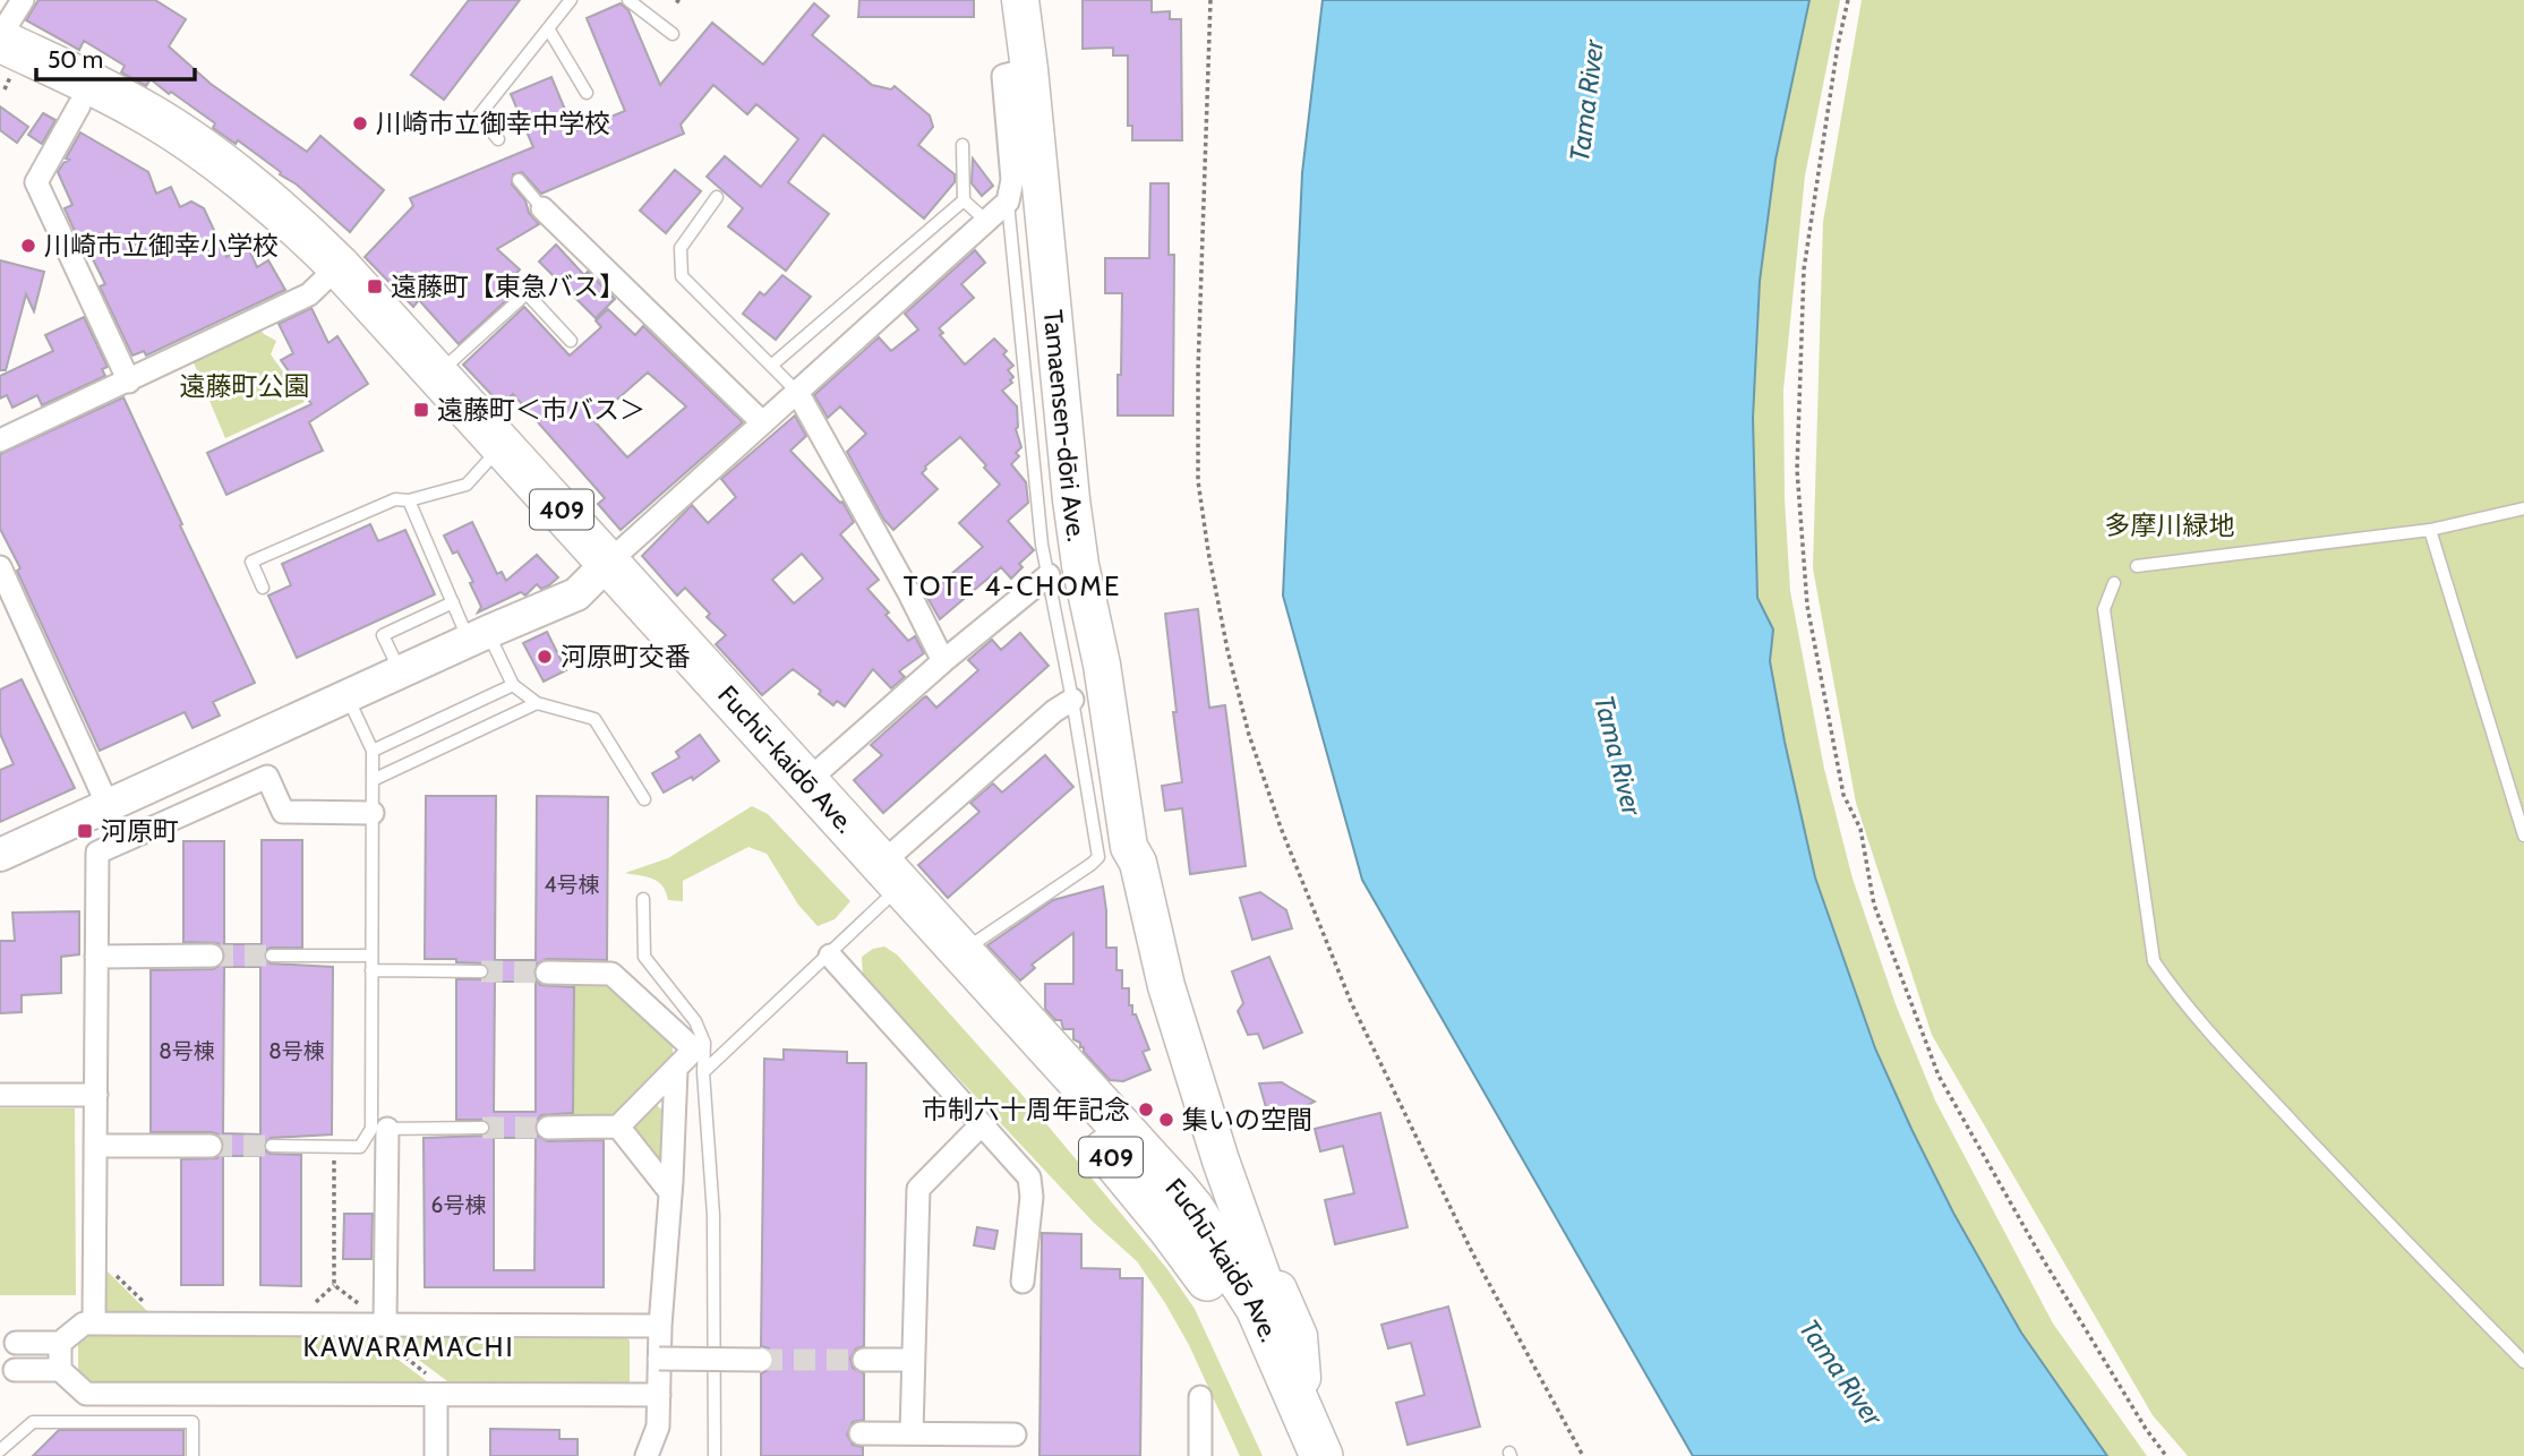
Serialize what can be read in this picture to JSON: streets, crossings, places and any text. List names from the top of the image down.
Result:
{
  "streets": {
    "highway": ["409", "Fuchū-kaidō Ave."],
    "main road": ["Tamaensen-dōri Ave."]
  },
  "crossings": [
    ["Tamaensen-dōri Ave.", "Fuchū-kaidō Ave."]
  ],
  "districts": ["TOTE 4-CHOME", "KAWARAMACHI"],
  "water": ["Tama River"],
  "parks": ["遠藤町公園", "多摩川緑地"],
  "places": {
    "other": [
      "川崎市立御幸中学校",
      "川崎市立御幸小学校",
      "河原町交番",
      "市制六十周年記念",
      "集いの空間"
    ],
    "transit": ["遠藤町【東急バス】", "遠藤町＜市バス＞", "河原町"]
  },
  "house_numbers": [
    "4号棟",
    "8号棟",
    "8号棟",
    "6号棟"
  ],
  "scale_bar": "50 m"
}
